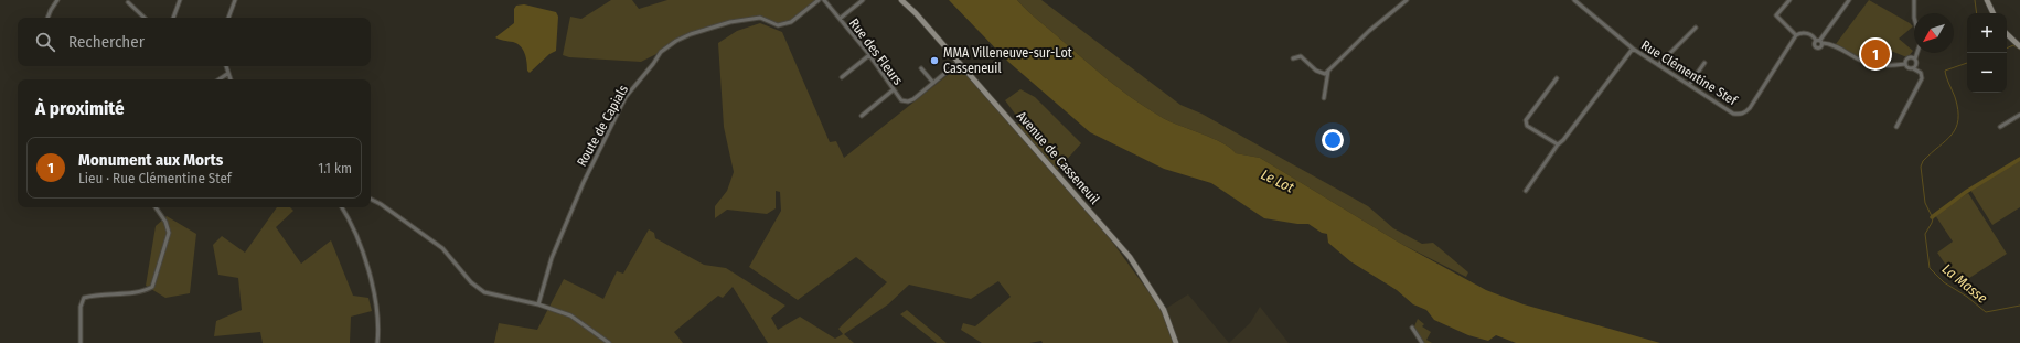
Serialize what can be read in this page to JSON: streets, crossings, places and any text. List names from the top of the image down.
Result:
{
  "streets": {
    "main road": ["Avenue de Casseneuil"],
    "street": ["Rue des Fleurs", "Rue Clémentine Stef", "Route de Capials"]
  },
  "crossings": [
    ["Rue des Fleurs", "Avenue de Casseneuil"]
  ],
  "water": ["Le Lot", "La Masse"],
  "places": ["MMA Villeneuve-sur-Lot Casseneuil"],
  "north": "bottom left",
  "page": {
    "map_buttons": ["+", "−"],
    "search": "Rechercher",
    "pins": "1",
    "heading": "À proximité",
    "list": [
      {
        "mark": "1",
        "name": "Monument aux Morts",
        "note": "Lieu · Rue Clémentine Stef",
        "value": "1.1 km"
      }
    ]
  }
}
